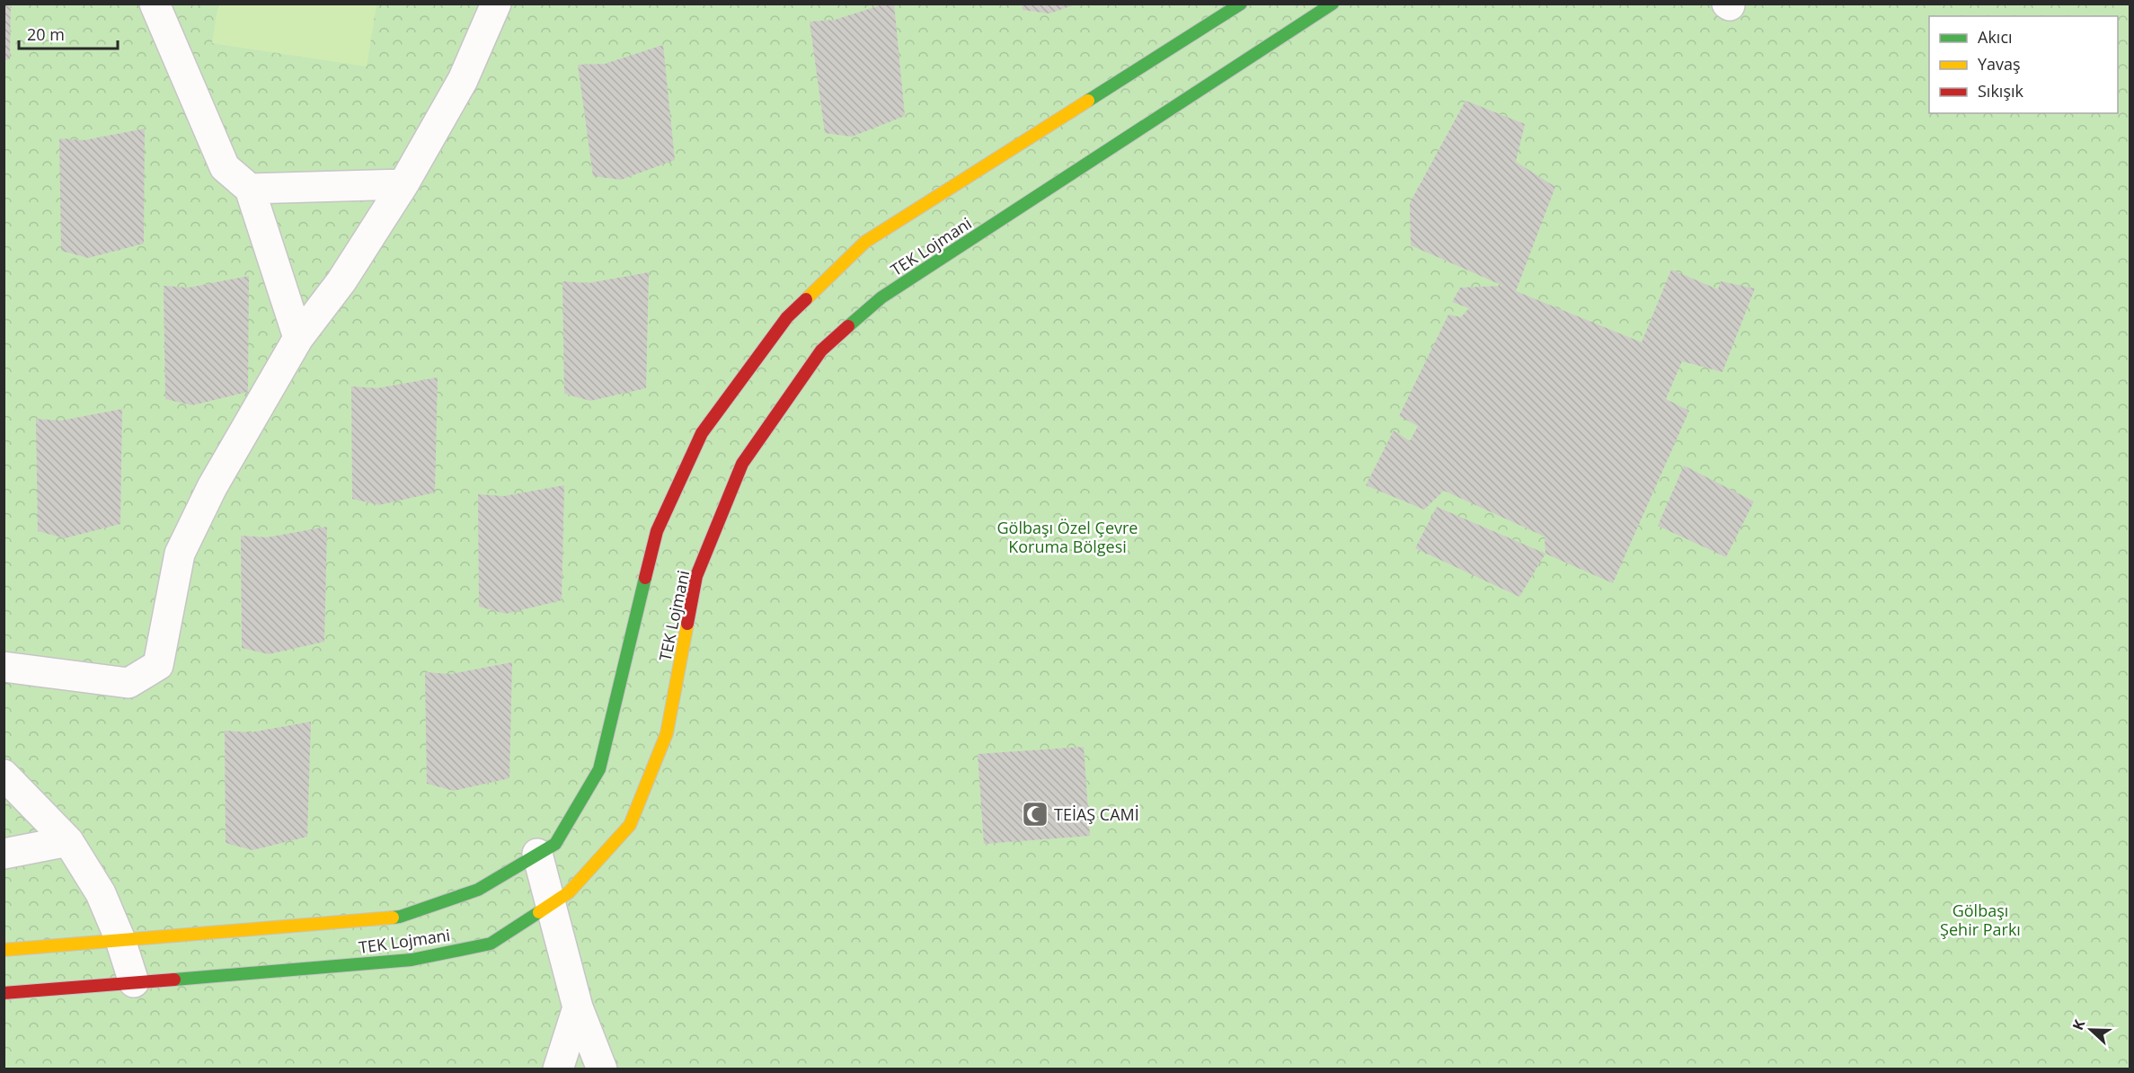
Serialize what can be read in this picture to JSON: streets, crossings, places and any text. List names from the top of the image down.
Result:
{
  "streets": {
    "street": ["TEK Lojmani"]
  },
  "parks": ["Gölbaşı Özel Çevre Koruma Bölgesi", "Gölbaşı Şehir Parkı"],
  "places": {
    "mosque": ["TEİAŞ CAMİ"]
  },
  "legend": ["Akıcı", "Yavaş", "Sıkışık"],
  "scale_bar": "20 m",
  "north": "left"
}
